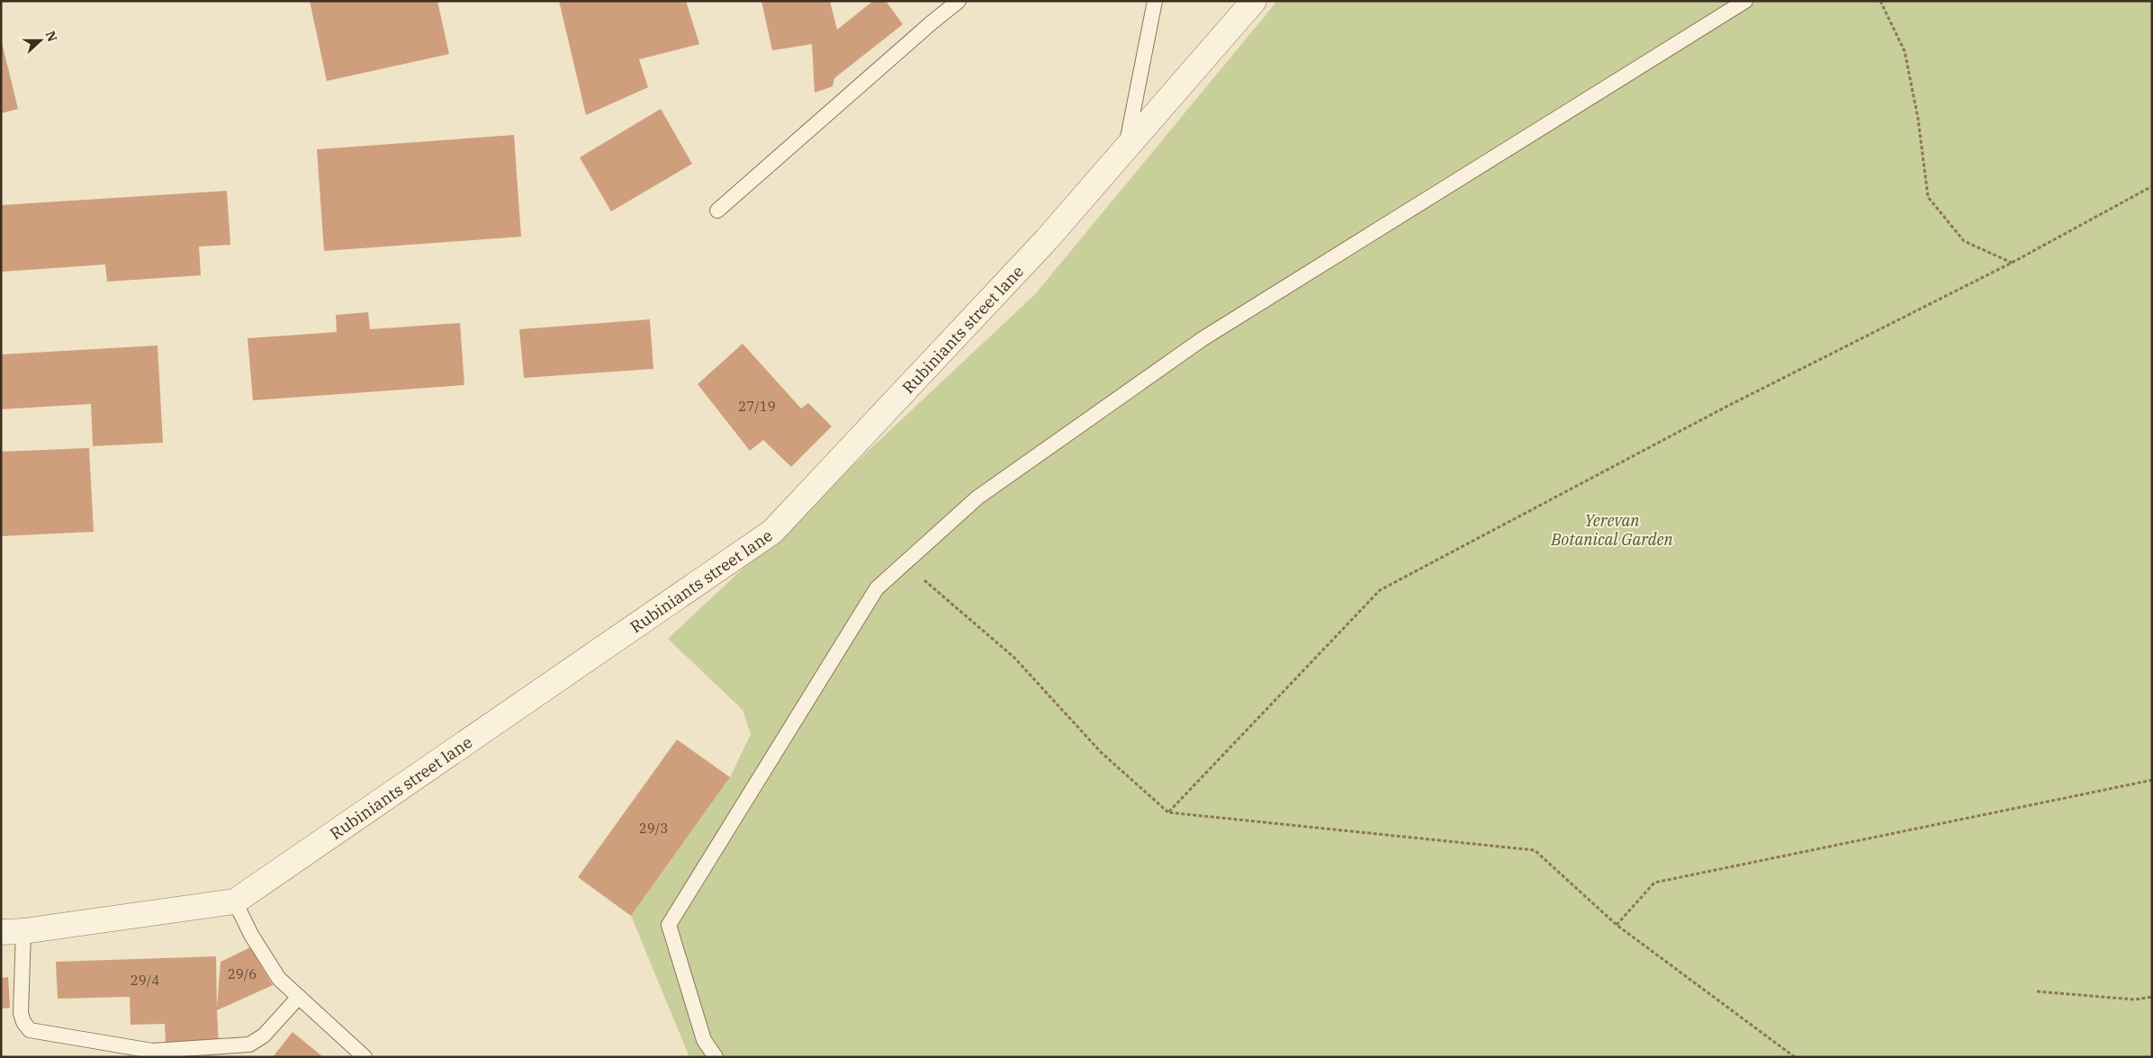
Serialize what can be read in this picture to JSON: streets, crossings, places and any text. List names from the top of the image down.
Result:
{
  "streets": {
    "street": ["Rubiniants street lane"]
  },
  "parks": ["Yerevan Botanical Garden"],
  "house_numbers": [
    "27/19",
    "29/3",
    "29/6",
    "29/4"
  ],
  "north": "right"
}
